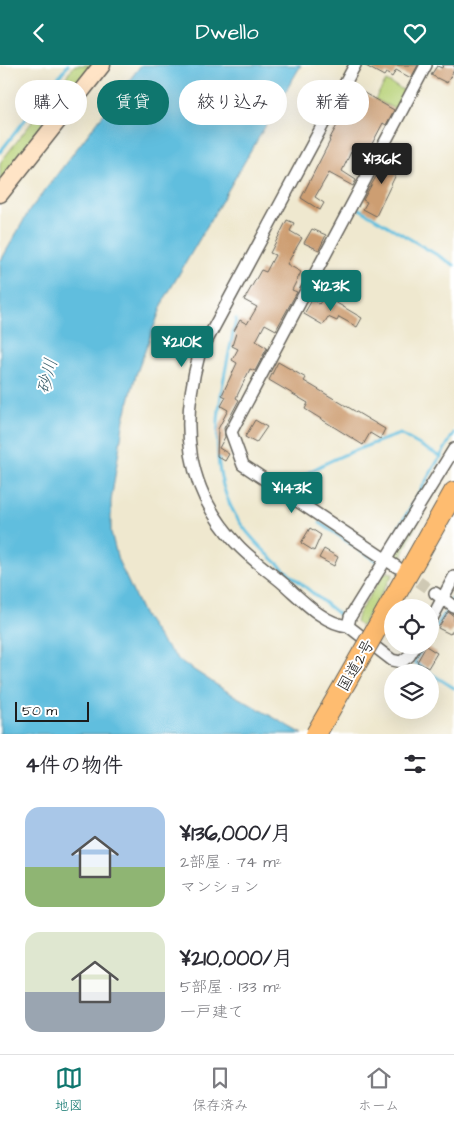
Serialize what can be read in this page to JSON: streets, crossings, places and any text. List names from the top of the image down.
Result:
{
  "streets": {
    "highway": ["国道2号"]
  },
  "water": ["砂川"],
  "scale_bar": "50 m",
  "page": {
    "header": "Dwello",
    "chip": [
      "購入",
      "賃貸",
      "絞り込み",
      "新着"
    ],
    "price": [
      "¥136K",
      "¥123K",
      "¥210K",
      "¥143K"
    ],
    "scale": "50 m",
    "heading": "4件の物件",
    "list": [
      {
        "name": "¥136,000/月",
        "note": "2部屋 · 74 m² · マンション"
      },
      {
        "name": "¥210,000/月",
        "note": "5部屋 · 133 m² · 一戸建て"
      }
    ],
    "tabs": ["地図", "保存済み", "ホーム"]
  }
}
